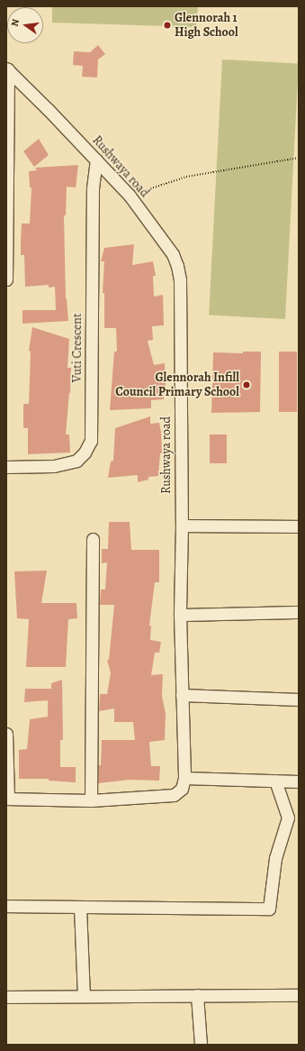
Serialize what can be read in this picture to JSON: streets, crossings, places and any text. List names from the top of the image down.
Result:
{
  "streets": {
    "street": ["Rushwaya road", "Vuti Crescent"]
  },
  "crossings": [
    ["Rushwaya road", "Vuti Crescent"]
  ],
  "places": ["Glennorah 1 High School", "Glennorah Infill Council Primary School"],
  "north": "left"
}
